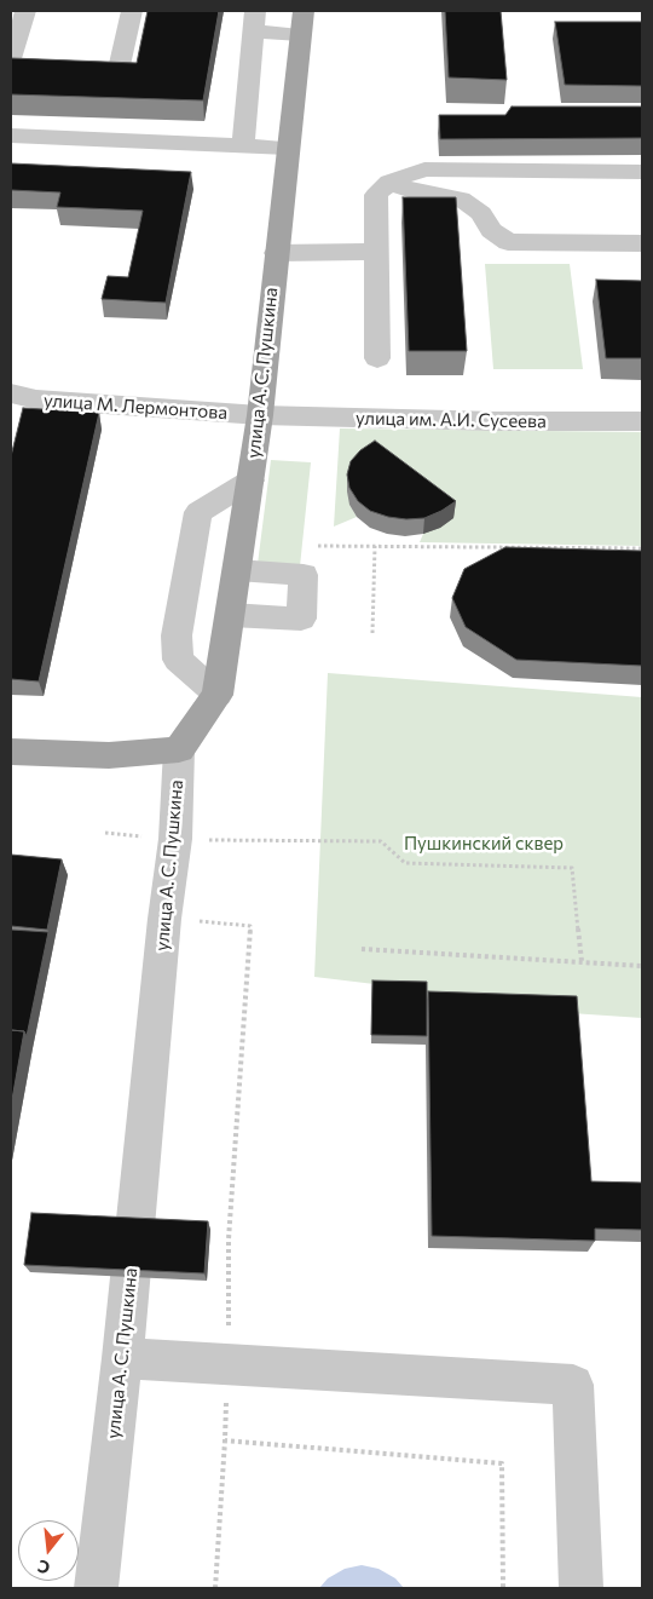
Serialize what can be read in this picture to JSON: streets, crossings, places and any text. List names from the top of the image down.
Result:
{
  "streets": {
    "main road": ["улица А. С. Пушкина"],
    "street": ["улица М. Лермонтова", "улица им. А.И. Сусеева"]
  },
  "crossings": [
    ["улица А. С. Пушкина", "улица М. Лермонтова"],
    ["улица А. С. Пушкина", "улица им. А.И. Сусеева"],
    ["улица М. Лермонтова", "улица им. А.И. Сусеева"]
  ],
  "parks": ["Пушкинский сквер"],
  "north": "bottom"
}
